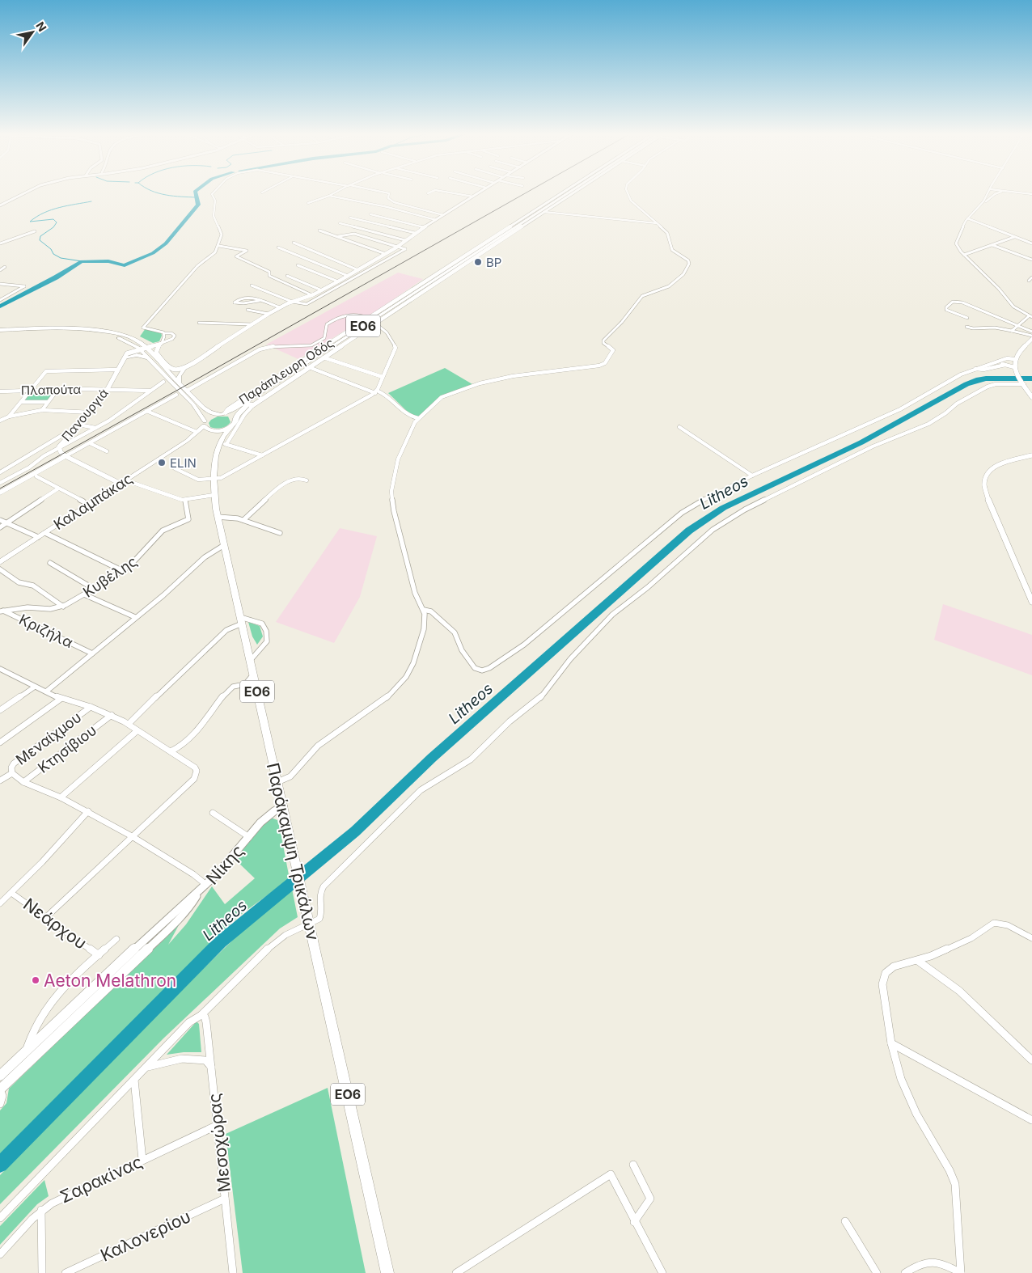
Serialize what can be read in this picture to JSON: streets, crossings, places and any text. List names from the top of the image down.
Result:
{
  "streets": {
    "main road": ["ΕΟ6", "Καλαμπάκας", "Παράκαμψη Τρικάλων"],
    "street": [
      "Παράπλευρη Οδός",
      "Πλαπούτα",
      "Πανουργιά",
      "Κυβέλης",
      "Κριζήλα",
      "Μεναίχμου",
      "Κτησίβιου",
      "Νίκης",
      "Νεάρχου",
      "Μεσοχώρας",
      "Σαρακίνας",
      "Καλονερίου"
    ]
  },
  "crossings": [
    ["ΕΟ6", "Παράπλευρη Οδός"],
    ["ΕΟ6", "Καλαμπάκας"],
    ["ΕΟ6", "Παράκαμψη Τρικάλων"],
    ["Πλαπούτα", "Πανουργιά"],
    ["Κυβέλης", "Κριζήλα"],
    ["Παράκαμψη Τρικάλων", "Νίκης"],
    ["Μεσοχώρας", "Σαρακίνας"],
    ["Μεσοχώρας", "Καλονερίου"]
  ],
  "water": ["Litheos"],
  "places": ["BP", "ELIN", "Aeton Melathron"],
  "north": "top right"
}
